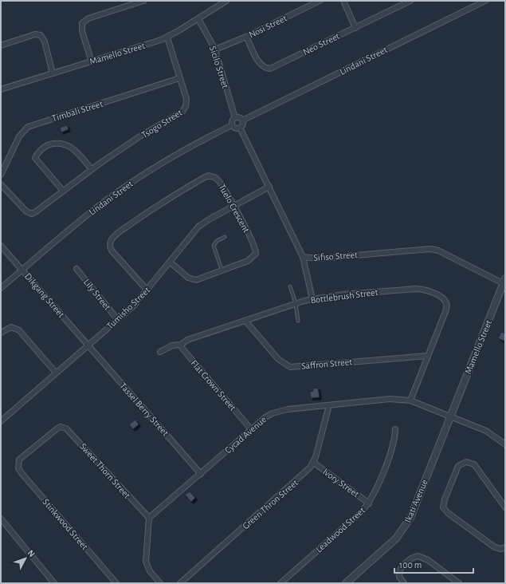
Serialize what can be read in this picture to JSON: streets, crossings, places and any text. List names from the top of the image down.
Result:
{
  "streets": {
    "street": [
      "Nosi Street",
      "Neo Street",
      "Mamello Street",
      "Lindani Street",
      "Sicilo Street",
      "Timbali Street",
      "Tsogo Street",
      "Tuelo Crescent",
      "Sifiso Street",
      "Lily Street",
      "Dikgang Street",
      "Bottlebrush Street",
      "Tumisho Street",
      "Saffron Street",
      "Flat Crown Street",
      "Tassel Berry Street",
      "Cycad Avenue",
      "Sweet Thorn Street",
      "Ivory Street",
      "Ikati Avenue",
      "Green Thron Street",
      "Stinkwood Street",
      "Leadwood Street"
    ]
  },
  "crossings": [
    ["Nosi Street", "Neo Street"],
    ["Nosi Street", "Sicilo Street"],
    ["Mamello Street", "Sicilo Street"],
    ["Mamello Street", "Tsogo Street"],
    ["Mamello Street", "Sifiso Street"],
    ["Mamello Street", "Cycad Avenue"],
    ["Mamello Street", "Ikati Avenue"],
    ["Lindani Street", "Sicilo Street"],
    ["Lindani Street", "Sifiso Street"],
    ["Lindani Street", "Dikgang Street"],
    ["Sicilo Street", "Sifiso Street"],
    ["Timbali Street", "Tsogo Street"],
    ["Tuelo Crescent", "Tumisho Street"],
    ["Sifiso Street", "Tumisho Street"],
    ["Lily Street", "Tumisho Street"],
    ["Dikgang Street", "Tumisho Street"],
    ["Dikgang Street", "Tassel Berry Street"],
    ["Bottlebrush Street", "Saffron Street"],
    ["Bottlebrush Street", "Flat Crown Street"],
    ["Tumisho Street", "Tassel Berry Street"],
    ["Flat Crown Street", "Cycad Avenue"],
    ["Tassel Berry Street", "Cycad Avenue"],
    ["Cycad Avenue", "Sweet Thorn Street"],
    ["Cycad Avenue", "Ikati Avenue"],
    ["Cycad Avenue", "Green Thron Street"],
    ["Sweet Thorn Street", "Stinkwood Street"],
    ["Ivory Street", "Green Thron Street"],
    ["Ivory Street", "Leadwood Street"]
  ],
  "scale_bar": "100 m",
  "north": "top right"
}
